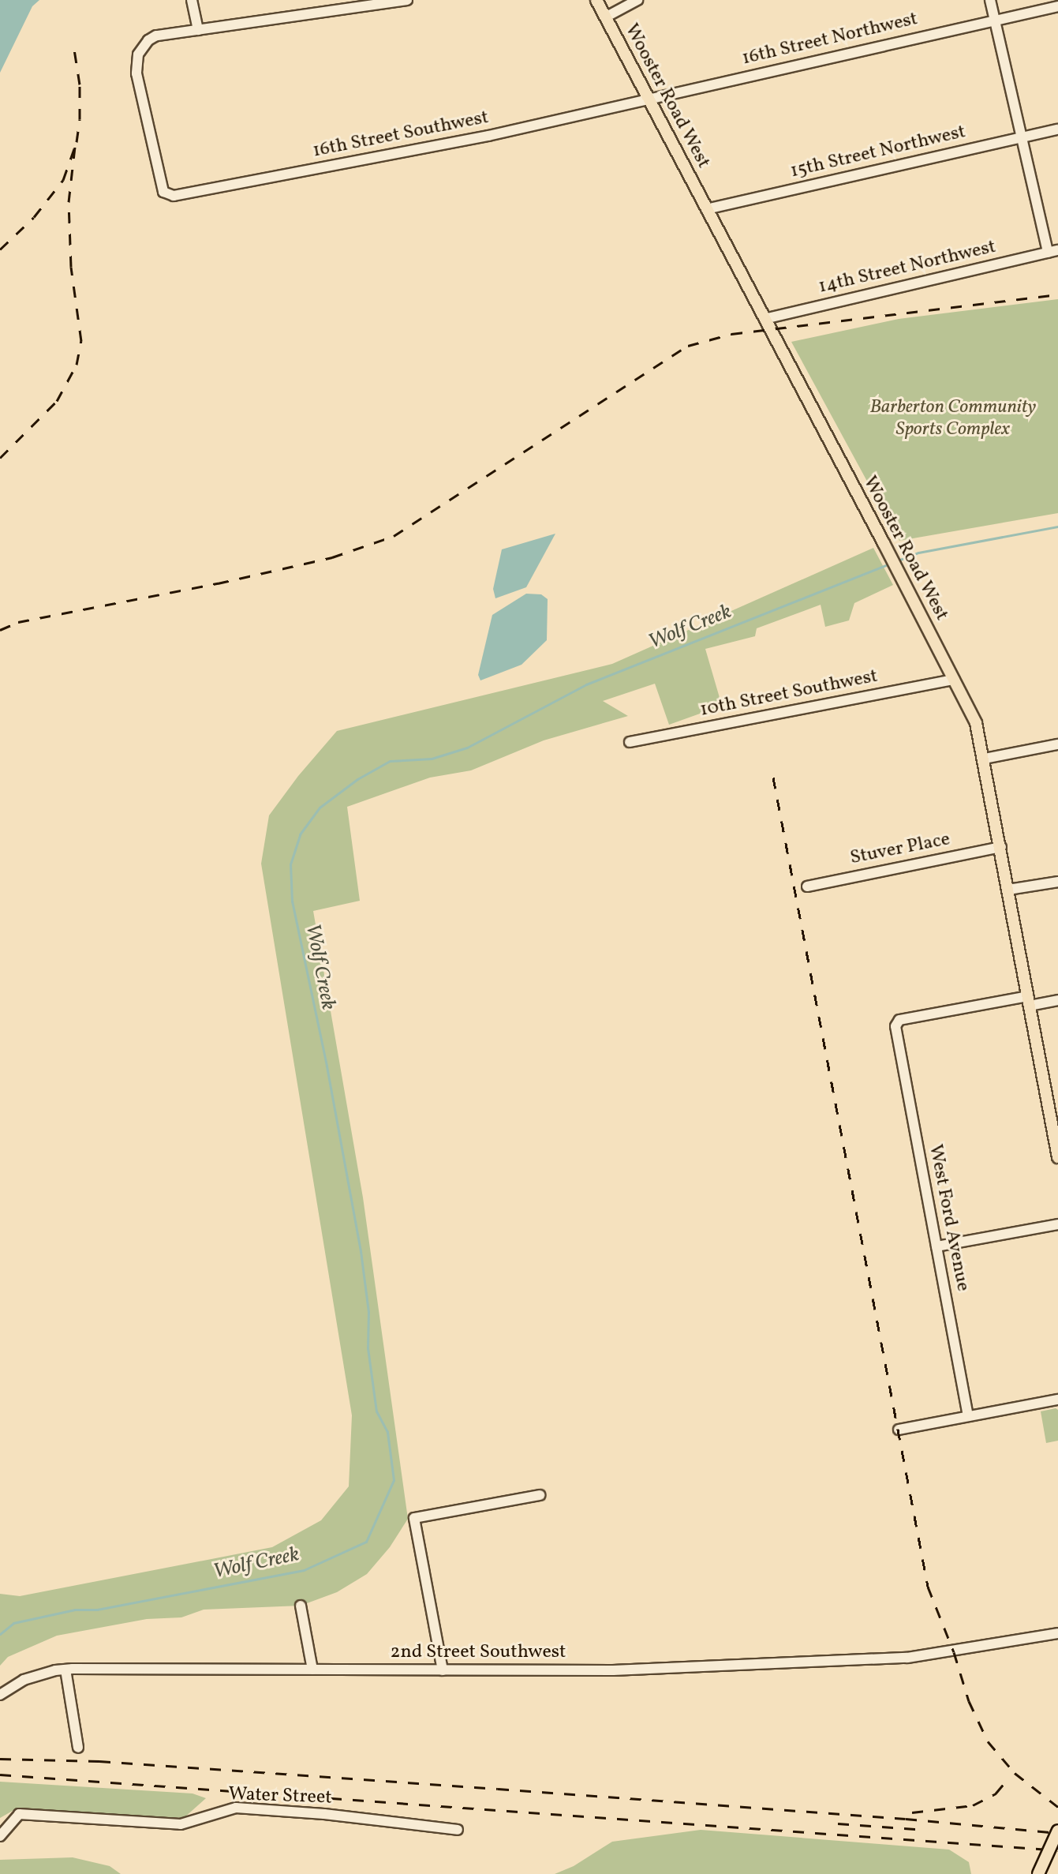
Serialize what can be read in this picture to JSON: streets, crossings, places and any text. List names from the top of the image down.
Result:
{
  "streets": {
    "main road": ["Wooster Road West"],
    "street": [
      "16th Street Northwest",
      "16th Street Southwest",
      "15th Street Northwest",
      "14th Street Northwest",
      "10th Street Southwest",
      "Stuver Place",
      "West Ford Avenue",
      "2nd Street Southwest",
      "Water Street"
    ]
  },
  "crossings": [
    ["16th Street Northwest", "Wooster Road West"],
    ["16th Street Northwest", "16th Street Southwest"],
    ["Wooster Road West", "16th Street Southwest"],
    ["Wooster Road West", "15th Street Northwest"],
    ["Wooster Road West", "14th Street Northwest"],
    ["Wooster Road West", "10th Street Southwest"],
    ["Wooster Road West", "Stuver Place"],
    ["Wooster Road West", "West Ford Avenue"]
  ],
  "water": ["Wolf Creek"],
  "parks": ["Barberton Community Sports Complex"]
}
